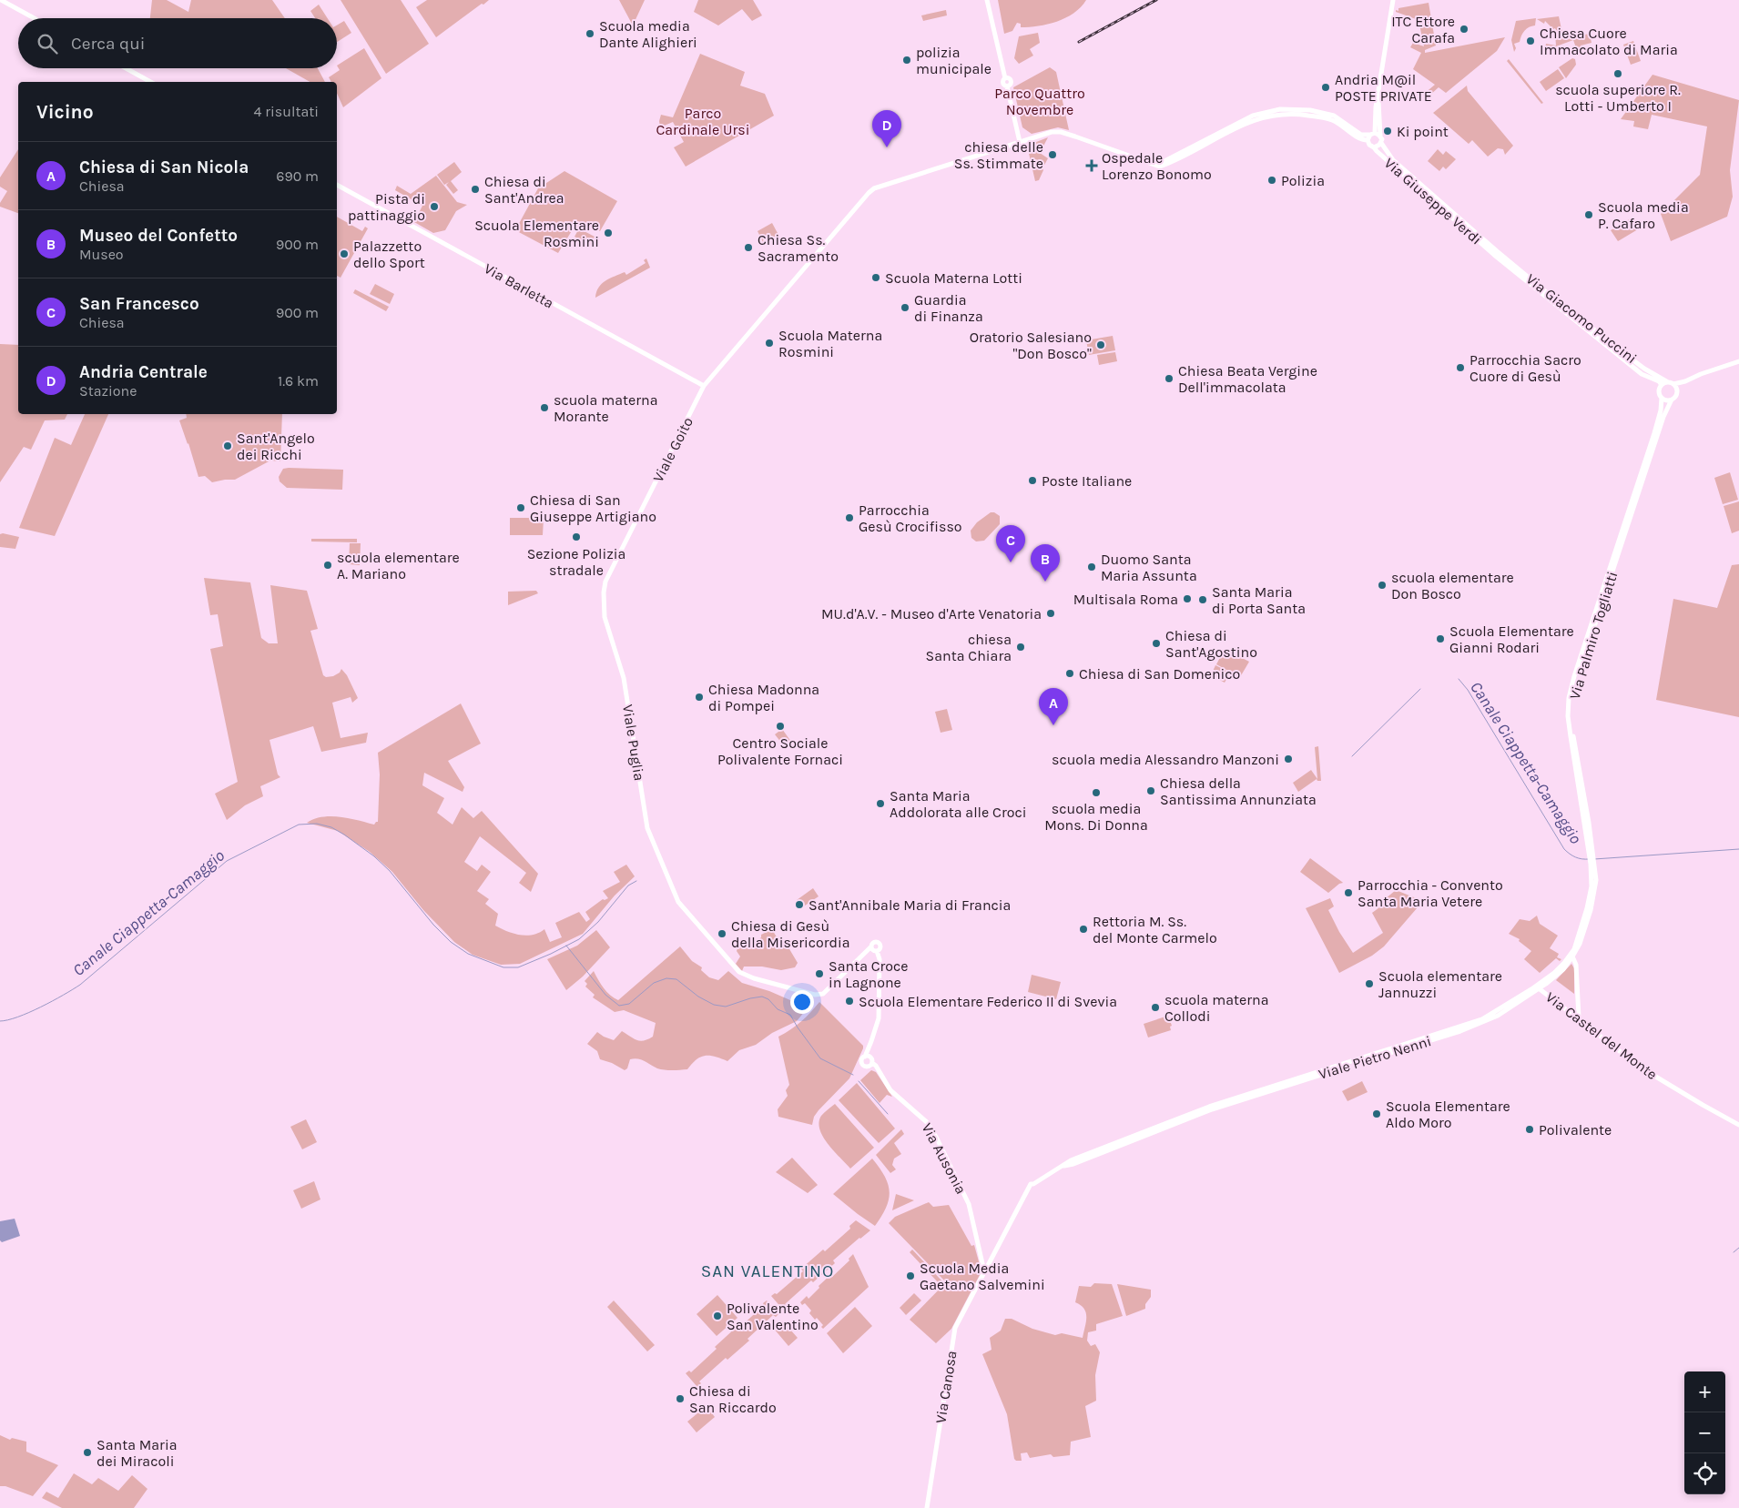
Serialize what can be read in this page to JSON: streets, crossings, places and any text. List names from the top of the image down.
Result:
{
  "streets": {
    "main road": [
      "Via Giuseppe Verdi",
      "Via Barletta",
      "Via Giacomo Puccini",
      "Viale Goito",
      "Via Palmiro Togliatti",
      "Viale Puglia",
      "Via Castel del Monte",
      "Viale Pietro Nenni",
      "Via Ausonia",
      "Via Canosa"
    ]
  },
  "crossings": [
    ["Via Giuseppe Verdi", "Via Giacomo Puccini"],
    ["Via Giuseppe Verdi", "Viale Goito"],
    ["Via Barletta", "Viale Goito"],
    ["Via Giacomo Puccini", "Via Palmiro Togliatti"],
    ["Viale Goito", "Viale Puglia"],
    ["Via Palmiro Togliatti", "Via Castel del Monte"],
    ["Via Palmiro Togliatti", "Viale Pietro Nenni"],
    ["Via Castel del Monte", "Viale Pietro Nenni"],
    ["Viale Pietro Nenni", "Via Canosa"],
    ["Via Ausonia", "Via Canosa"]
  ],
  "districts": ["SAN VALENTINO"],
  "water": ["Canale Ciappetta-Camaggio"],
  "parks": ["Parco Quattro Novembre", "Parco Cardinale Ursi"],
  "places": {
    "other": [
      "ITC Ettore Carafa",
      "Scuola media Dante Alighieri",
      "Chiesa Cuore Immacolato di Maria",
      "polizia municipale",
      "scuola superiore R. Lotti - Umberto I",
      "Andria M@il POSTE PRIVATE",
      "Ki point",
      "chiesa delle Ss. Stimmate",
      "Polizia",
      "Chiesa di Sant'Andrea",
      "Pista di pattinaggio",
      "Scuola media P. Cafaro",
      "Scuola Elementare Rosmini",
      "Chiesa Ss. Sacramento",
      "Palazzetto dello Sport",
      "Scuola Materna Lotti",
      "Guardia di Finanza",
      "Scuola Materna Rosmini",
      "Oratorio Salesiano \"Don Bosco\"",
      "Parrocchia Sacro Cuore di Gesù",
      "Chiesa Beata Vergine Dell'immacolata",
      "scuola materna Morante",
      "Sant'Angelo dei Ricchi",
      "Poste Italiane",
      "Chiesa di San Giuseppe Artigiano",
      "Parrocchia Gesù Crocifisso",
      "Sezione Polizia stradale",
      "scuola elementare A. Mariano",
      "Duomo Santa Maria Assunta",
      "scuola elementare Don Bosco",
      "Multisala Roma",
      "Santa Maria di Porta Santa",
      "MU.d'A.V. - Museo d'Arte Venatoria",
      "Scuola Elementare Gianni Rodari",
      "Chiesa di Sant'Agostino",
      "chiesa Santa Chiara",
      "Chiesa di San Domenico",
      "Chiesa Madonna di Pompei",
      "Centro Sociale Polivalente Fornaci",
      "scuola media Alessandro Manzoni",
      "Chiesa della Santissima Annunziata",
      "scuola media Mons. Di Donna",
      "Santa Maria Addolorata alle Croci",
      "Parrocchia - Convento Santa Maria Vetere",
      "Sant'Annibale Maria di Francia",
      "Rettoria M. Ss. del Monte Carmelo",
      "Chiesa di Gesù della Misericordia",
      "Santa Croce in Lagnone",
      "Scuola elementare Jannuzzi",
      "Scuola Elementare Federico II di Svevia",
      "scuola materna Collodi",
      "Scuola Elementare Aldo Moro",
      "Polivalente",
      "Scuola Media Gaetano Salvemini",
      "Polivalente San Valentino",
      "Chiesa di San Riccardo",
      "Santa Maria dei Miracoli"
    ],
    "health": ["Ospedale Lorenzo Bonomo"]
  },
  "page": {
    "search": "Cerca qui",
    "heading": ["Vicino", "4 risultati"],
    "pins": [
      "D",
      "C",
      "B",
      "A"
    ],
    "list": [
      {
        "mark": "A",
        "name": "Chiesa di San Nicola",
        "note": "Chiesa",
        "value": "690 m"
      },
      {
        "mark": "B",
        "name": "Museo del Confetto",
        "note": "Museo",
        "value": "900 m"
      },
      {
        "mark": "C",
        "name": "San Francesco",
        "note": "Chiesa",
        "value": "900 m"
      },
      {
        "mark": "D",
        "name": "Andria Centrale",
        "note": "Stazione",
        "value": "1.6 km"
      }
    ],
    "map_buttons": ["+", "−"]
  }
}
